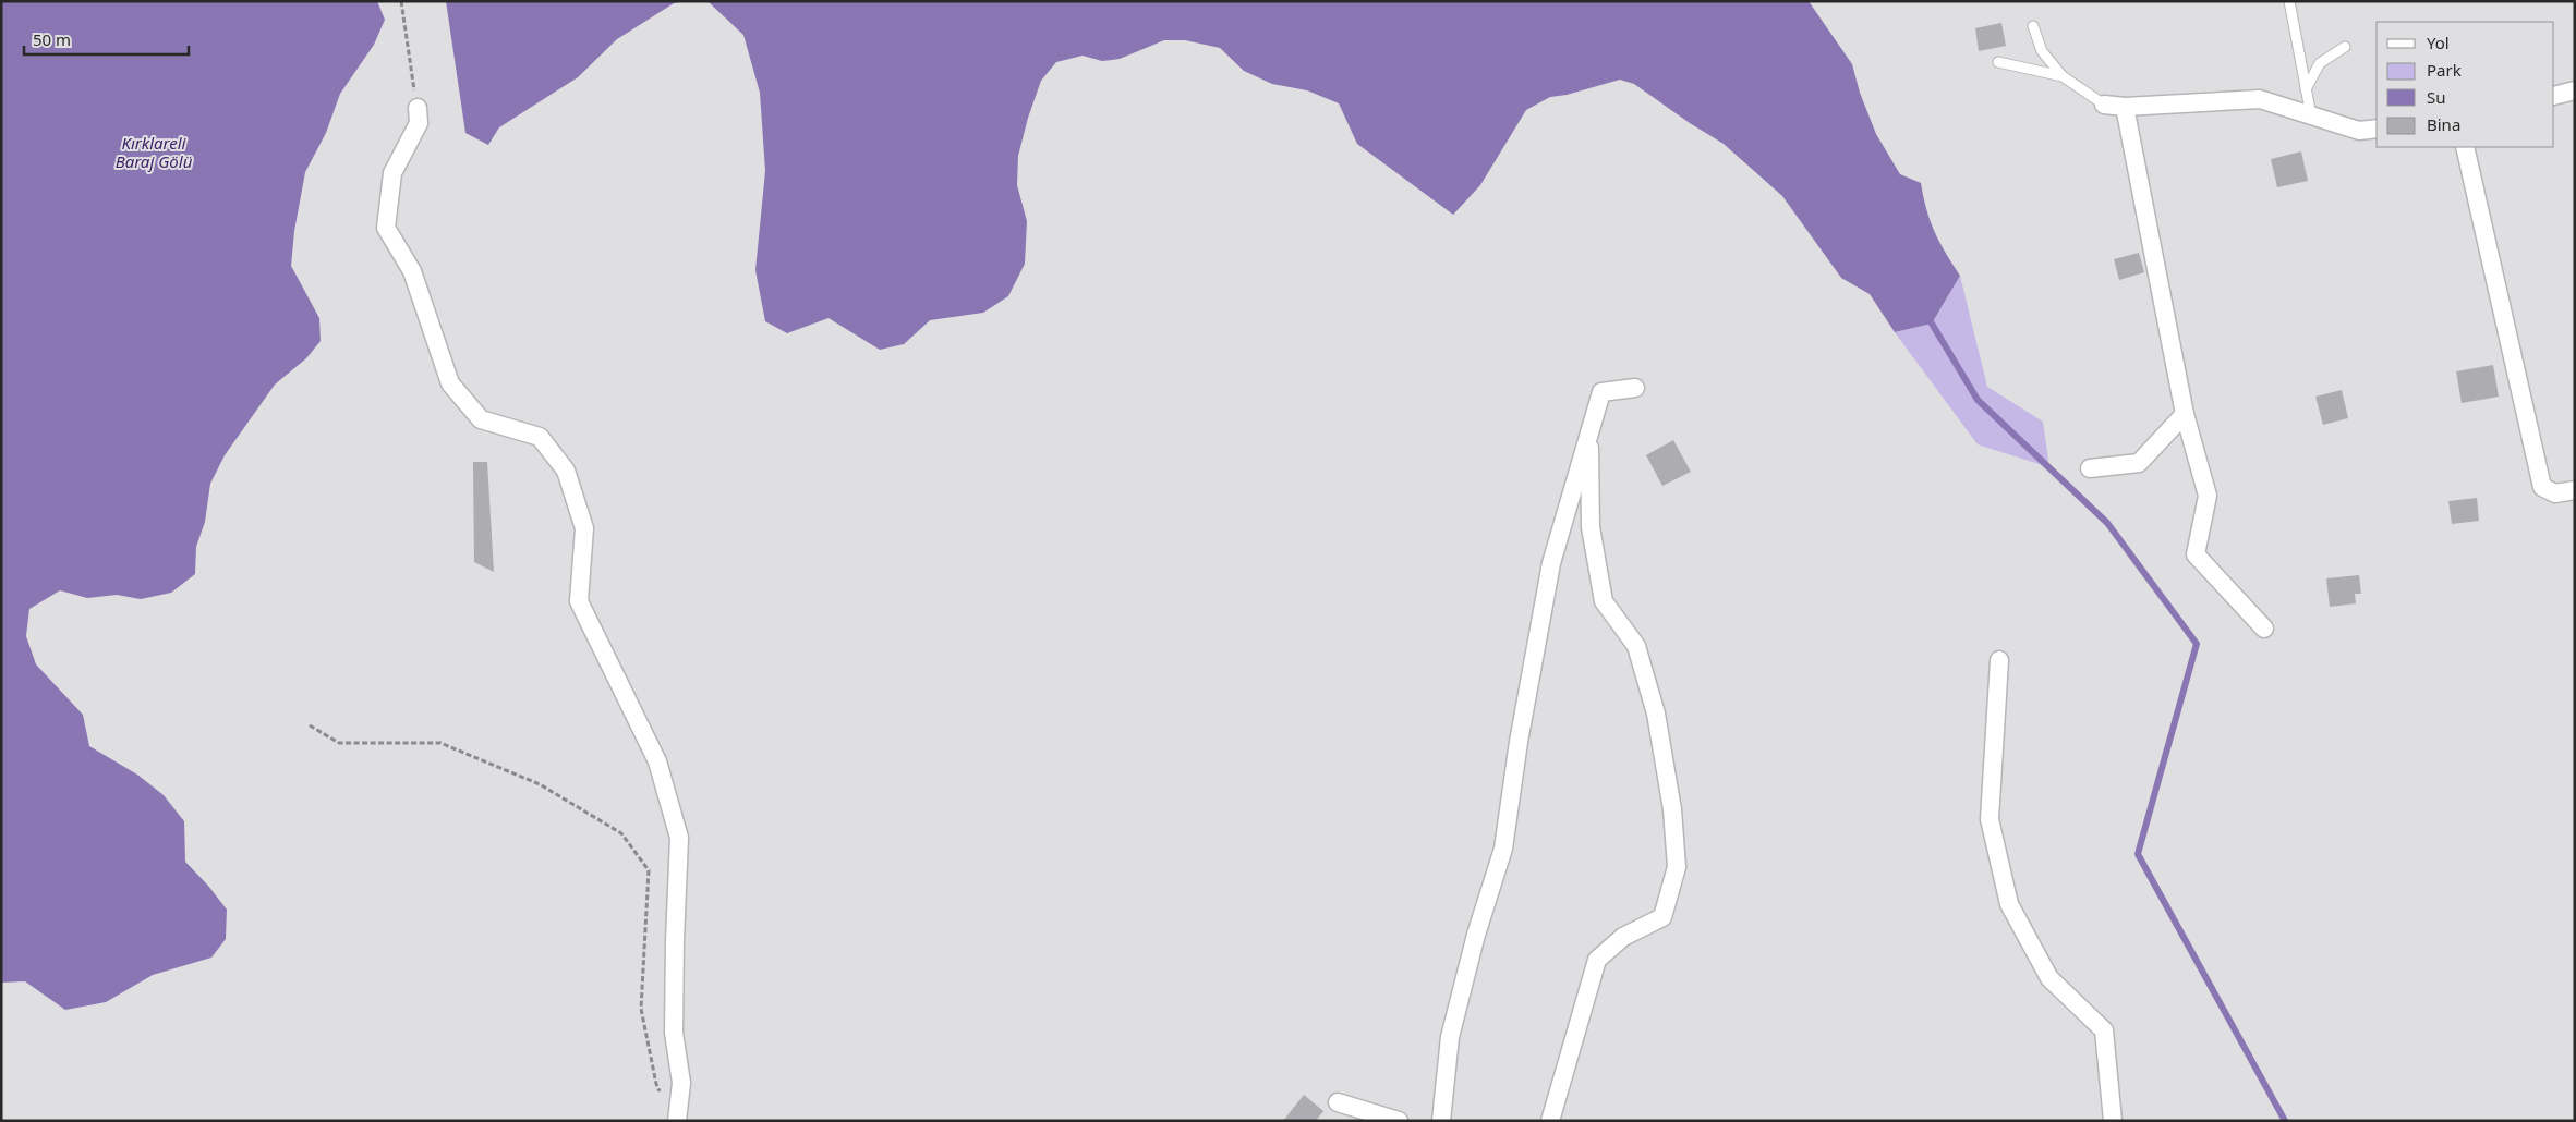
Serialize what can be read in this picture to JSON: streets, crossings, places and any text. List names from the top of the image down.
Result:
{
  "water": ["Kırklareli Baraj Gölü"],
  "legend": [
    "Yol",
    "Park",
    "Su",
    "Bina"
  ],
  "scale_bar": "50 m"
}
